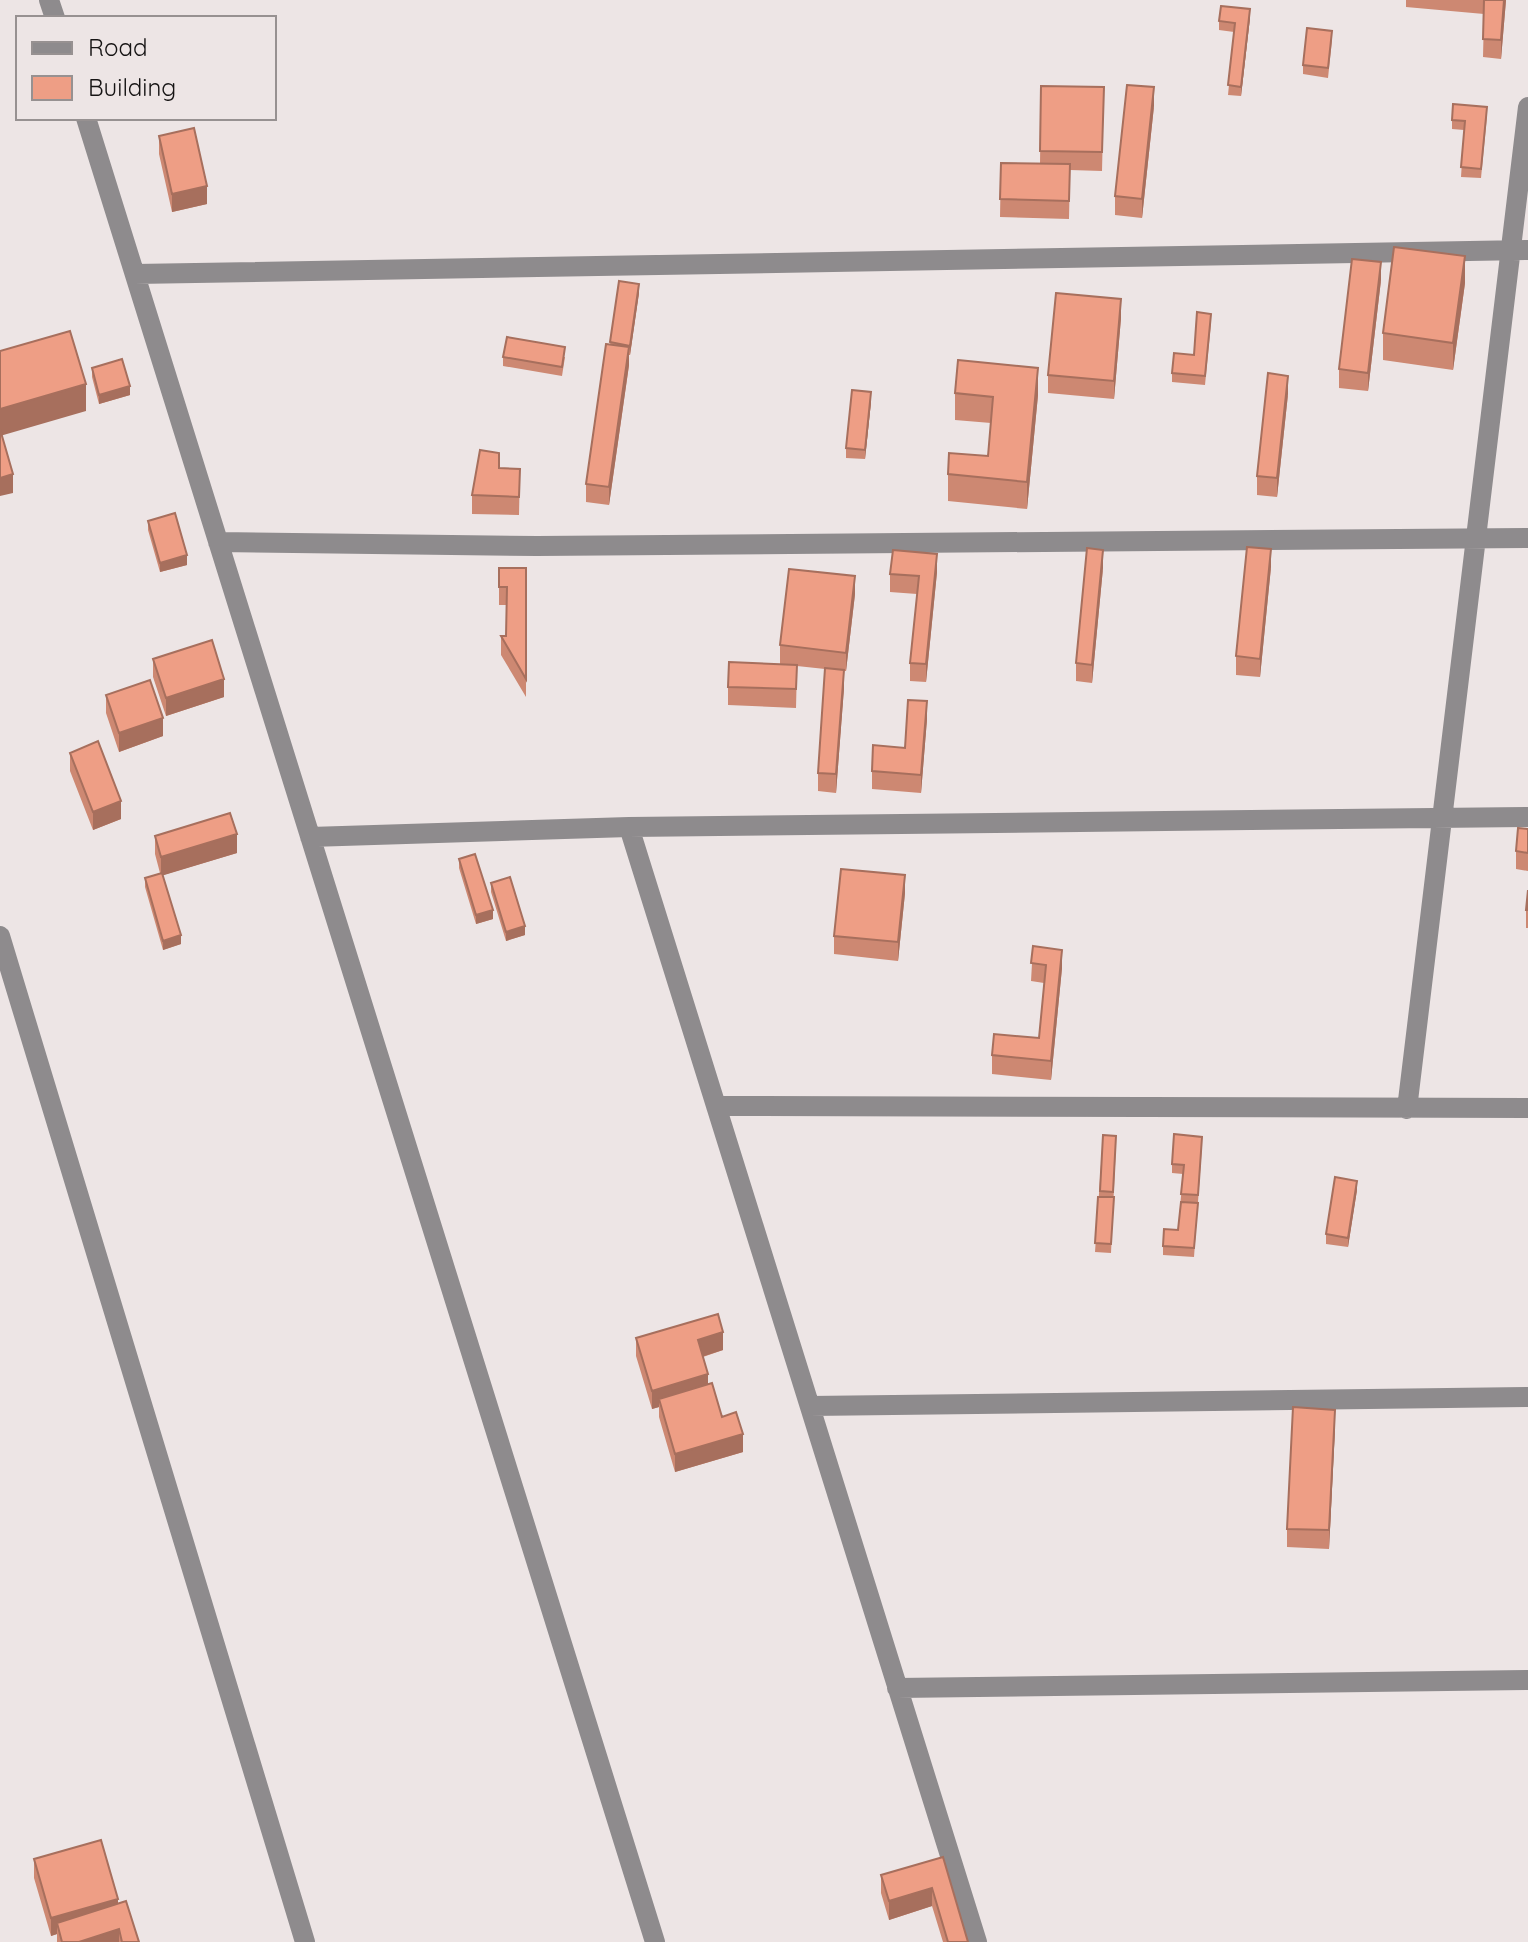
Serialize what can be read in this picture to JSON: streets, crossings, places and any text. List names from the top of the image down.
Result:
{
  "legend": ["Road", "Building"]
}
